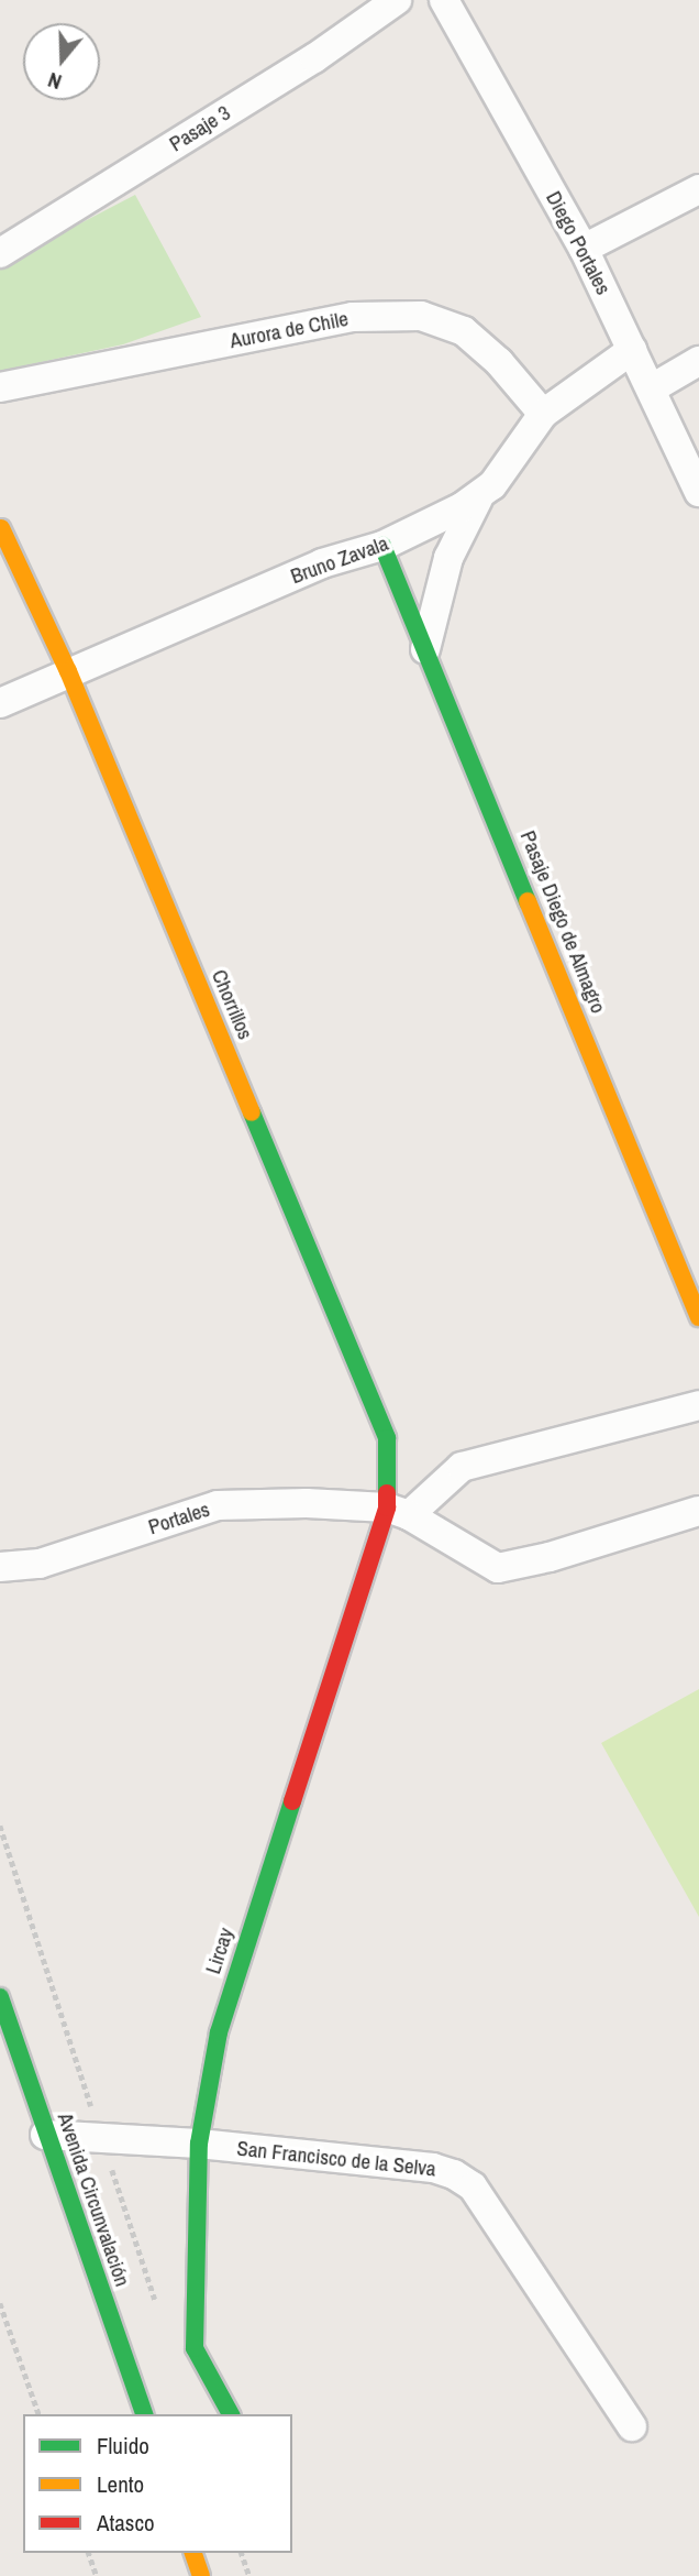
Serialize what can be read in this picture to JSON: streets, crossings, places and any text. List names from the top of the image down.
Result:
{
  "streets": {
    "street": [
      "Pasaje 3",
      "Diego Portales",
      "Aurora de Chile",
      "Bruno Zavala",
      "Pasaje Diego de Almagro",
      "Chorrillos",
      "Portales",
      "Lircay",
      "San Francisco de la Selva",
      "Avenida Circunvalación"
    ]
  },
  "crossings": [
    ["Diego Portales", "Bruno Zavala"],
    ["Aurora de Chile", "Bruno Zavala"],
    ["Bruno Zavala", "Pasaje Diego de Almagro"],
    ["Bruno Zavala", "Chorrillos"],
    ["Chorrillos", "Portales"],
    ["Chorrillos", "Lircay"],
    ["Portales", "Lircay"],
    ["Lircay", "San Francisco de la Selva"],
    ["San Francisco de la Selva", "Avenida Circunvalación"]
  ],
  "legend": ["Fluido", "Lento", "Atasco"],
  "north": "bottom"
}
